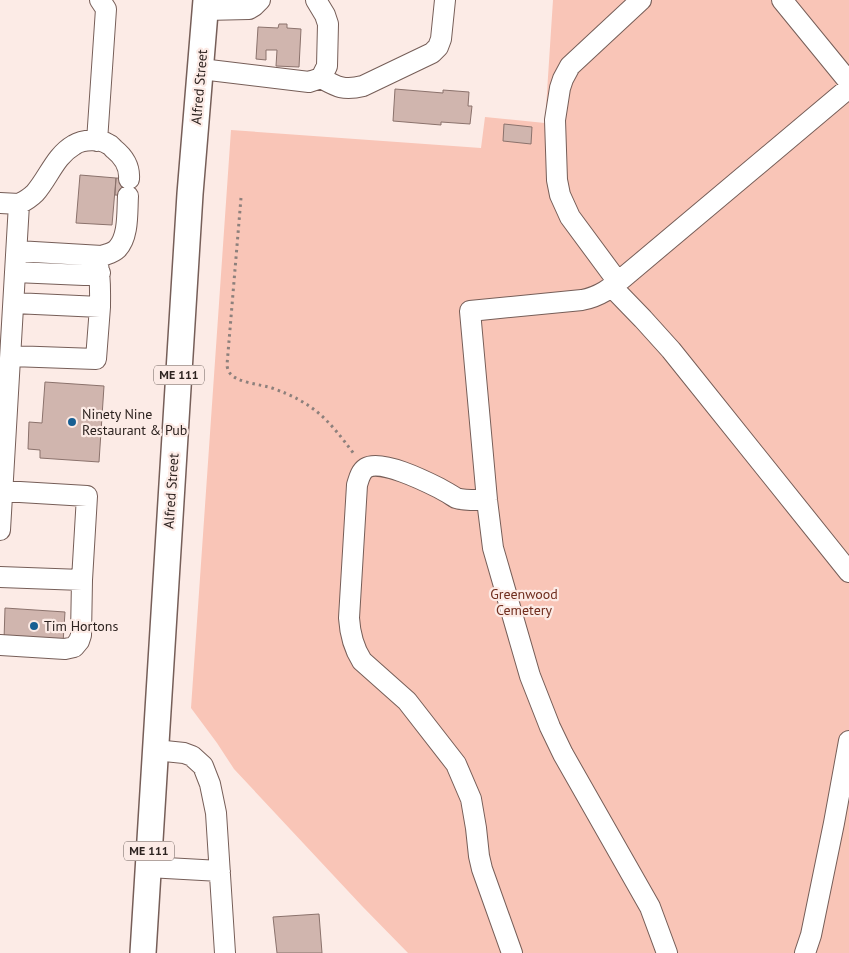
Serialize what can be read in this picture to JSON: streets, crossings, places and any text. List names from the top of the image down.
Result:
{
  "streets": {
    "main road": ["Alfred Street", "ME 111"]
  },
  "parks": ["Greenwood Cemetery"],
  "places": ["Ninety Nine Restaurant & Pub", "Tim Hortons"]
}
